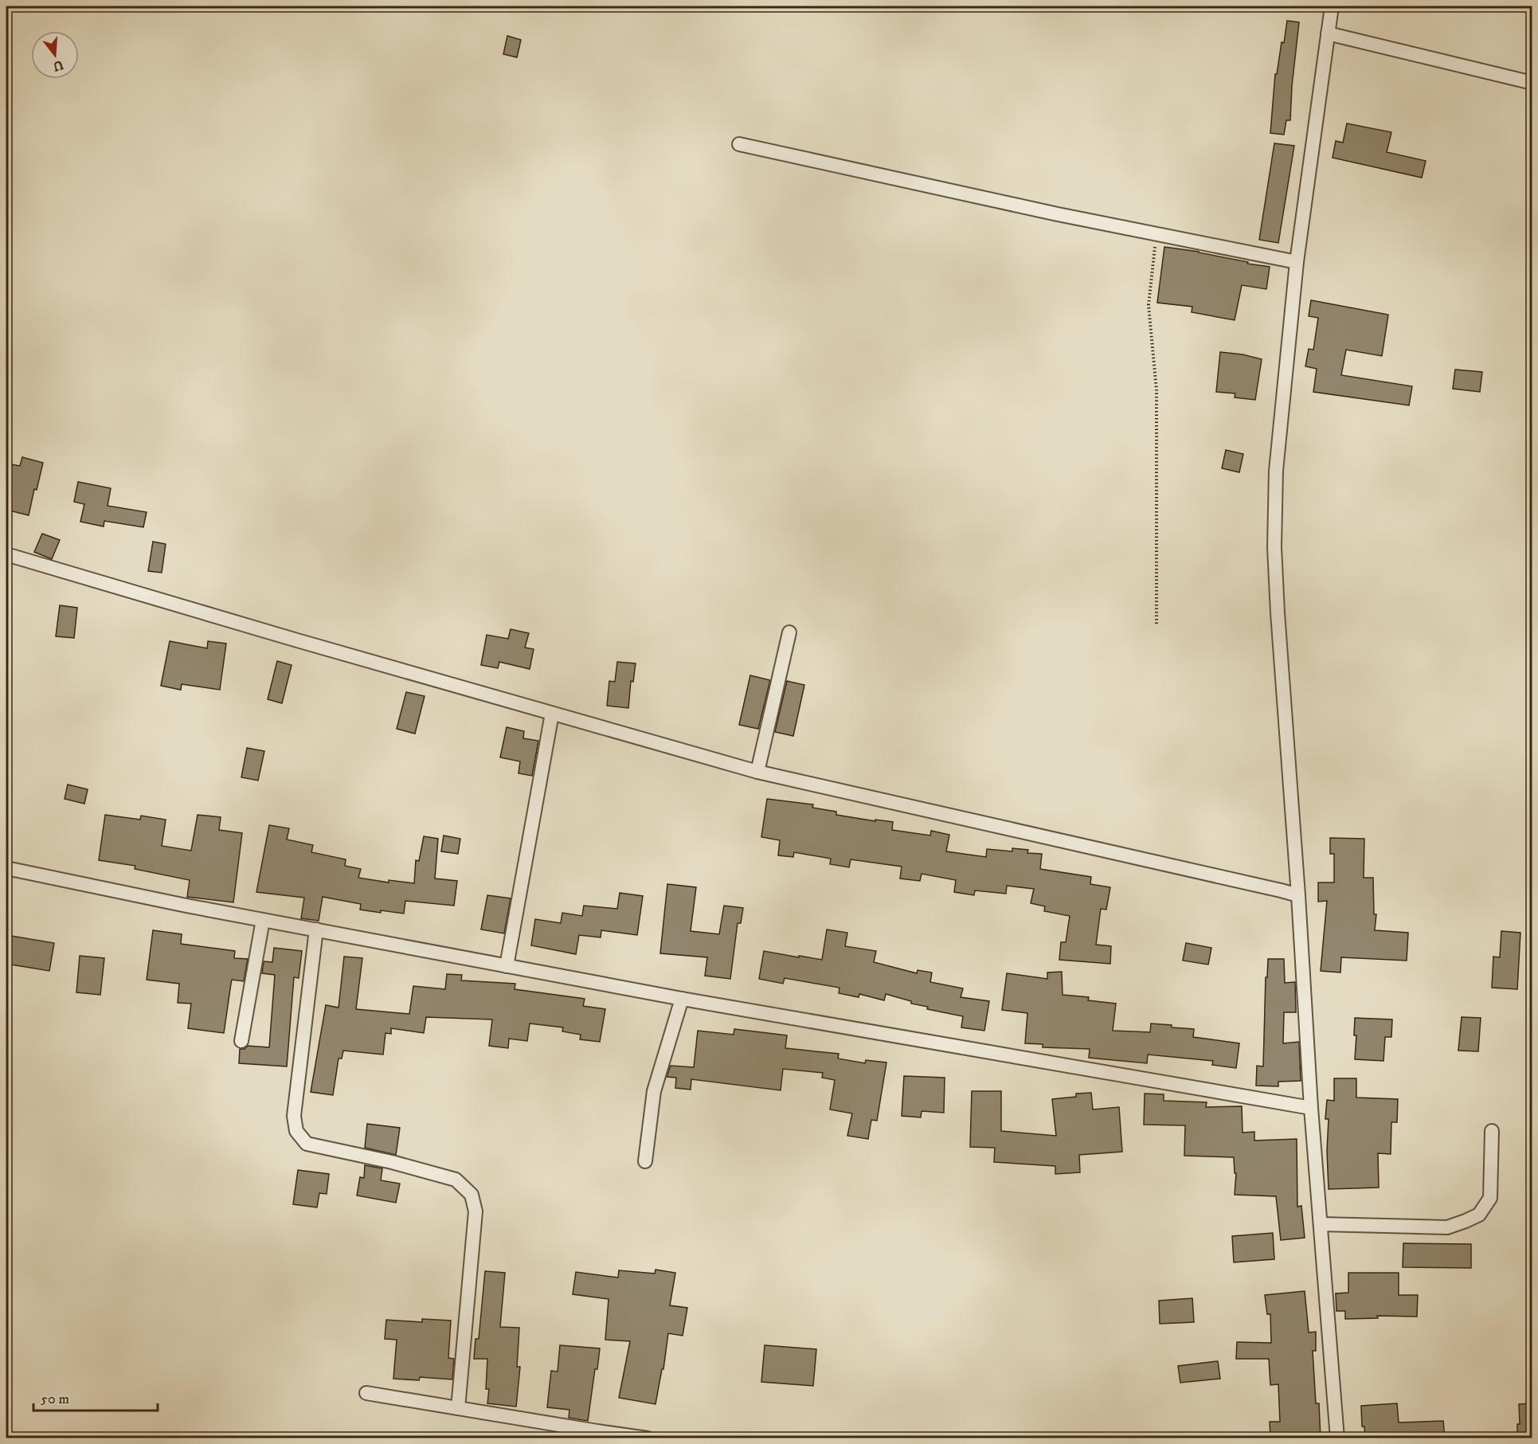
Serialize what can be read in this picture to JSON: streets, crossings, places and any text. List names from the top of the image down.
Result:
{
  "scale_bar": "50 m",
  "north": "bottom"
}
